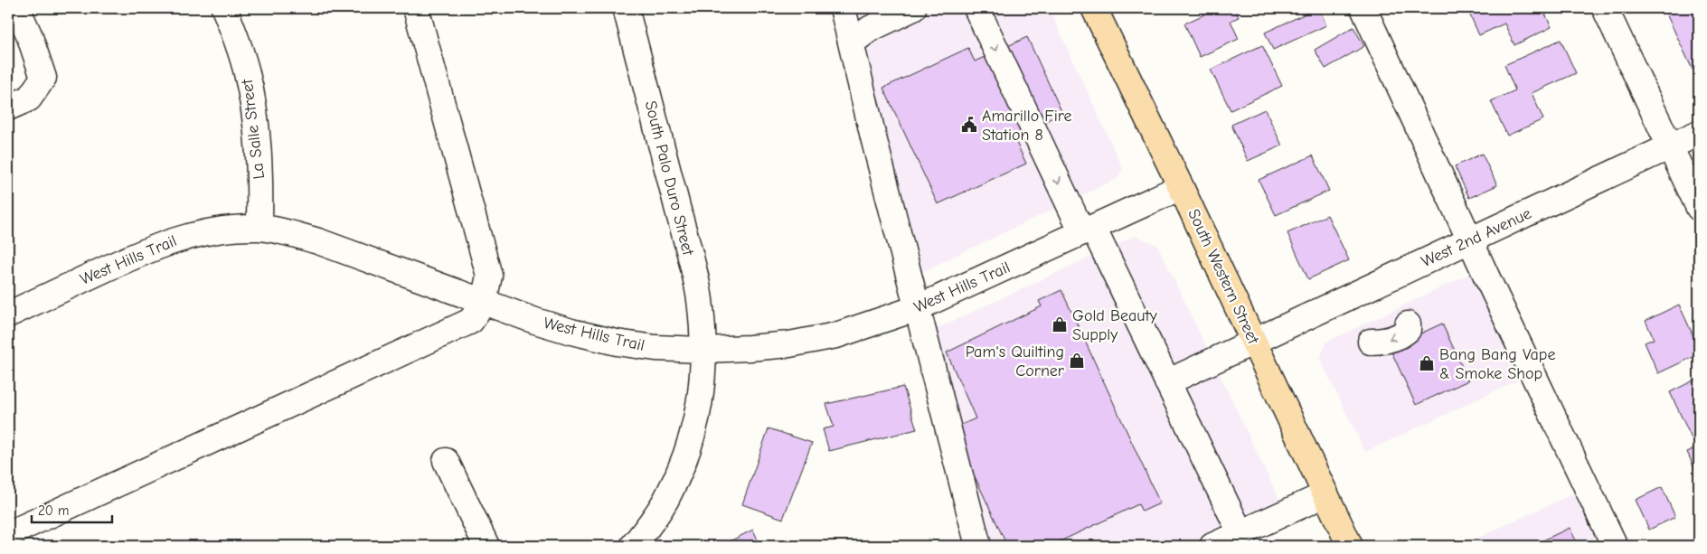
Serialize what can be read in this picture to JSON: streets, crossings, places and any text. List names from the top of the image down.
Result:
{
  "streets": {
    "main road": ["South Western Street"],
    "street": [
      "La Salle Street",
      "South Palo Duro Street",
      "West 2nd Avenue",
      "West Hills Trail"
    ]
  },
  "crossings": [
    ["La Salle Street", "West Hills Trail"],
    ["South Palo Duro Street", "West Hills Trail"],
    ["West 2nd Avenue", "South Western Street"],
    ["West Hills Trail", "South Western Street"]
  ],
  "places": {
    "public building": ["Amarillo Fire Station 8"],
    "shop": ["Gold Beauty Supply", "Pam's Quilting Corner", "Bang Bang Vape & Smoke Shop"]
  },
  "scale_bar": "20 m"
}
